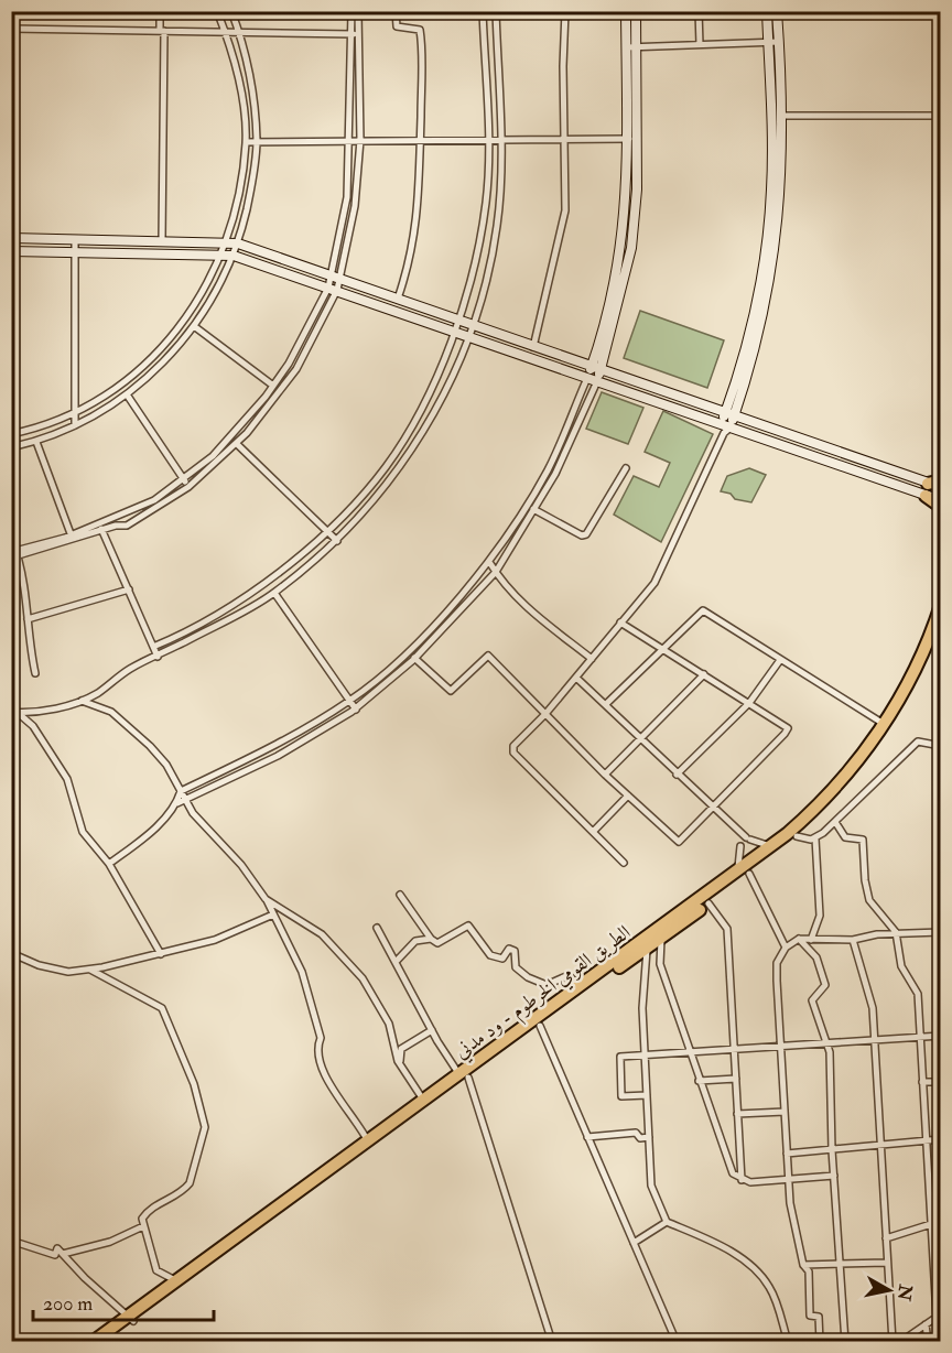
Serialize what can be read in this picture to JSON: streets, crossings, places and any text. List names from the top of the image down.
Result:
{
  "streets": {
    "highway": ["الطريق القومي الخرطوم - ود مدني"]
  },
  "scale_bar": "200 m",
  "north": "right"
}
